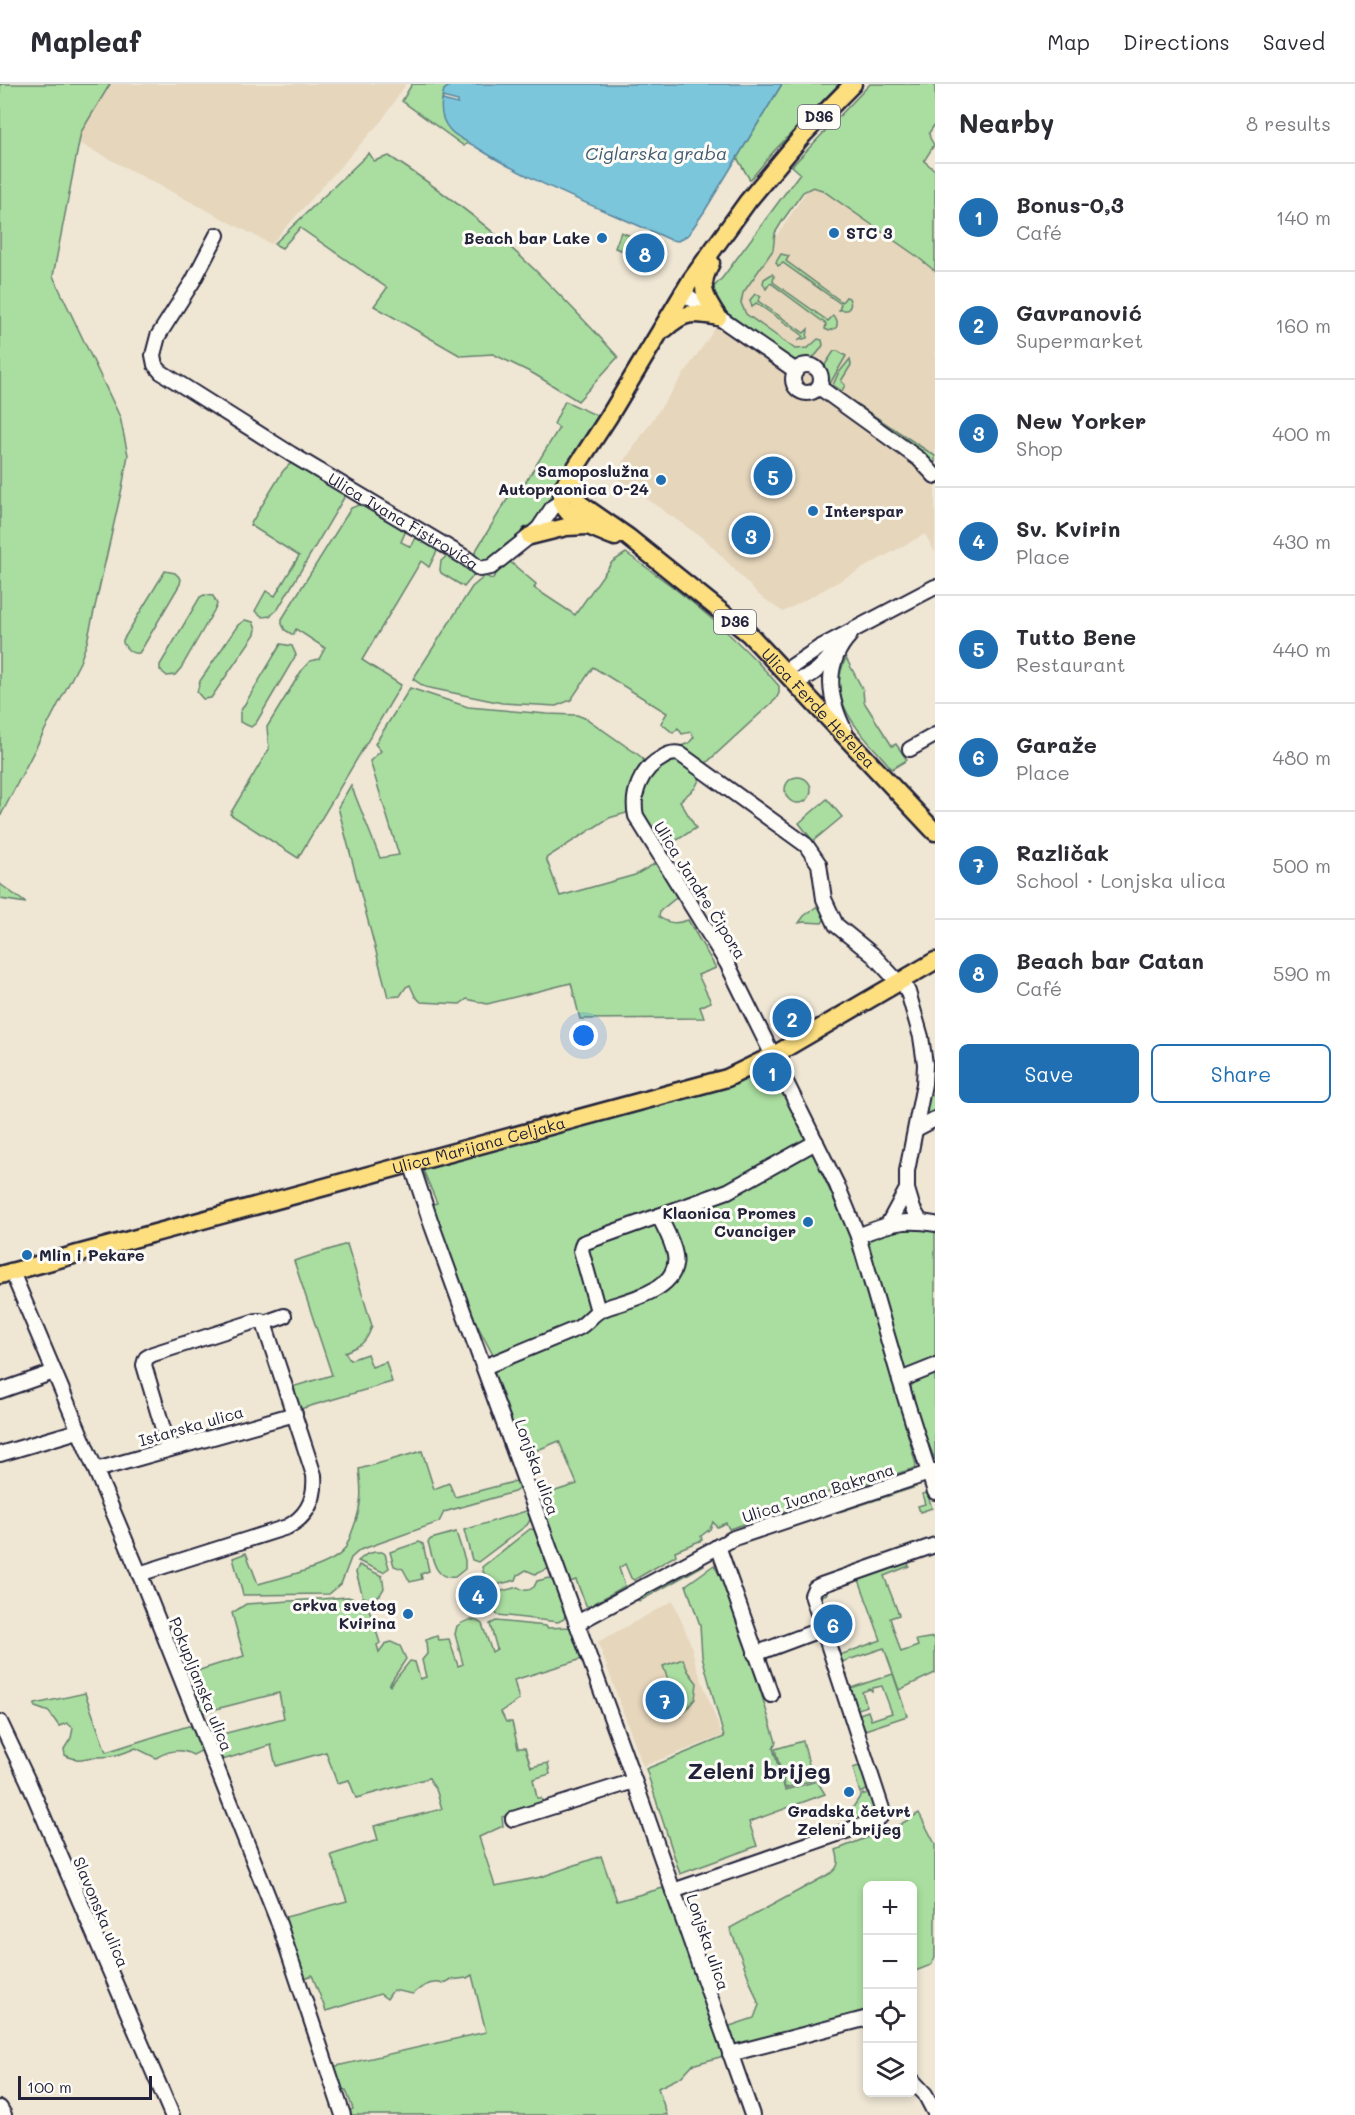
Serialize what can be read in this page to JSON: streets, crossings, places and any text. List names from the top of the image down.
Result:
{
  "streets": {
    "main road": [
      "D36",
      "Ulica Ivana Fistrovića",
      "Ulica Ferde Hefelea",
      "Ulica Marijana Celjaka"
    ],
    "street": [
      "Ulica Jandre Čipora",
      "Istarska ulica",
      "Lonjska ulica",
      "Ulica Ivana Bakrana",
      "Pokupljanska ulica",
      "Slavonska ulica"
    ]
  },
  "crossings": [
    ["Ulica Ivana Fistrovića", "Ulica Ferde Hefelea"],
    ["Ulica Jandre Čipora", "Ulica Marijana Celjaka"],
    ["Ulica Jandre Čipora", "Ulica Ivana Bakrana"],
    ["Ulica Marijana Celjaka", "Lonjska ulica"],
    ["Ulica Marijana Celjaka", "Pokupljanska ulica"],
    ["Istarska ulica", "Pokupljanska ulica"],
    ["Lonjska ulica", "Ulica Ivana Bakrana"]
  ],
  "districts": ["Zeleni brijeg"],
  "water": ["Ciglarska graba"],
  "places": [
    "STC 3",
    "Beach bar Lake",
    "Samoposlužna Autopraonica 0-24",
    "Interspar",
    "Klaonica Promes Cvanciger",
    "Mlin i Pekare",
    "crkva svetog Kvirina",
    "Gradska četvrt Zeleni brijeg"
  ],
  "scale_bar": "100 m",
  "page": {
    "header": "Mapleaf",
    "nav": ["Map", "Directions", "Saved"],
    "heading": ["Nearby", "8 results"],
    "list": [
      {
        "mark": "1",
        "name": "Bonus-0,3",
        "note": "Café",
        "value": "140 m"
      },
      {
        "mark": "2",
        "name": "Gavranović",
        "note": "Supermarket",
        "value": "160 m"
      },
      {
        "mark": "3",
        "name": "New Yorker",
        "note": "Shop",
        "value": "400 m"
      },
      {
        "mark": "4",
        "name": "Sv. Kvirin",
        "note": "Place",
        "value": "430 m"
      },
      {
        "mark": "5",
        "name": "Tutto Bene",
        "note": "Restaurant",
        "value": "440 m"
      },
      {
        "mark": "6",
        "name": "Garaže",
        "note": "Place",
        "value": "480 m"
      },
      {
        "mark": "7",
        "name": "Različak",
        "note": "School · Lonjska ulica",
        "value": "500 m"
      },
      {
        "mark": "8",
        "name": "Beach bar Catan",
        "note": "Café",
        "value": "590 m"
      }
    ],
    "pins": [
      "8",
      "5",
      "3",
      "2",
      "1",
      "4",
      "6",
      "7"
    ],
    "buttons": ["Save", "Share"],
    "map_buttons": ["+", "−"],
    "scale": "100 m"
  }
}
